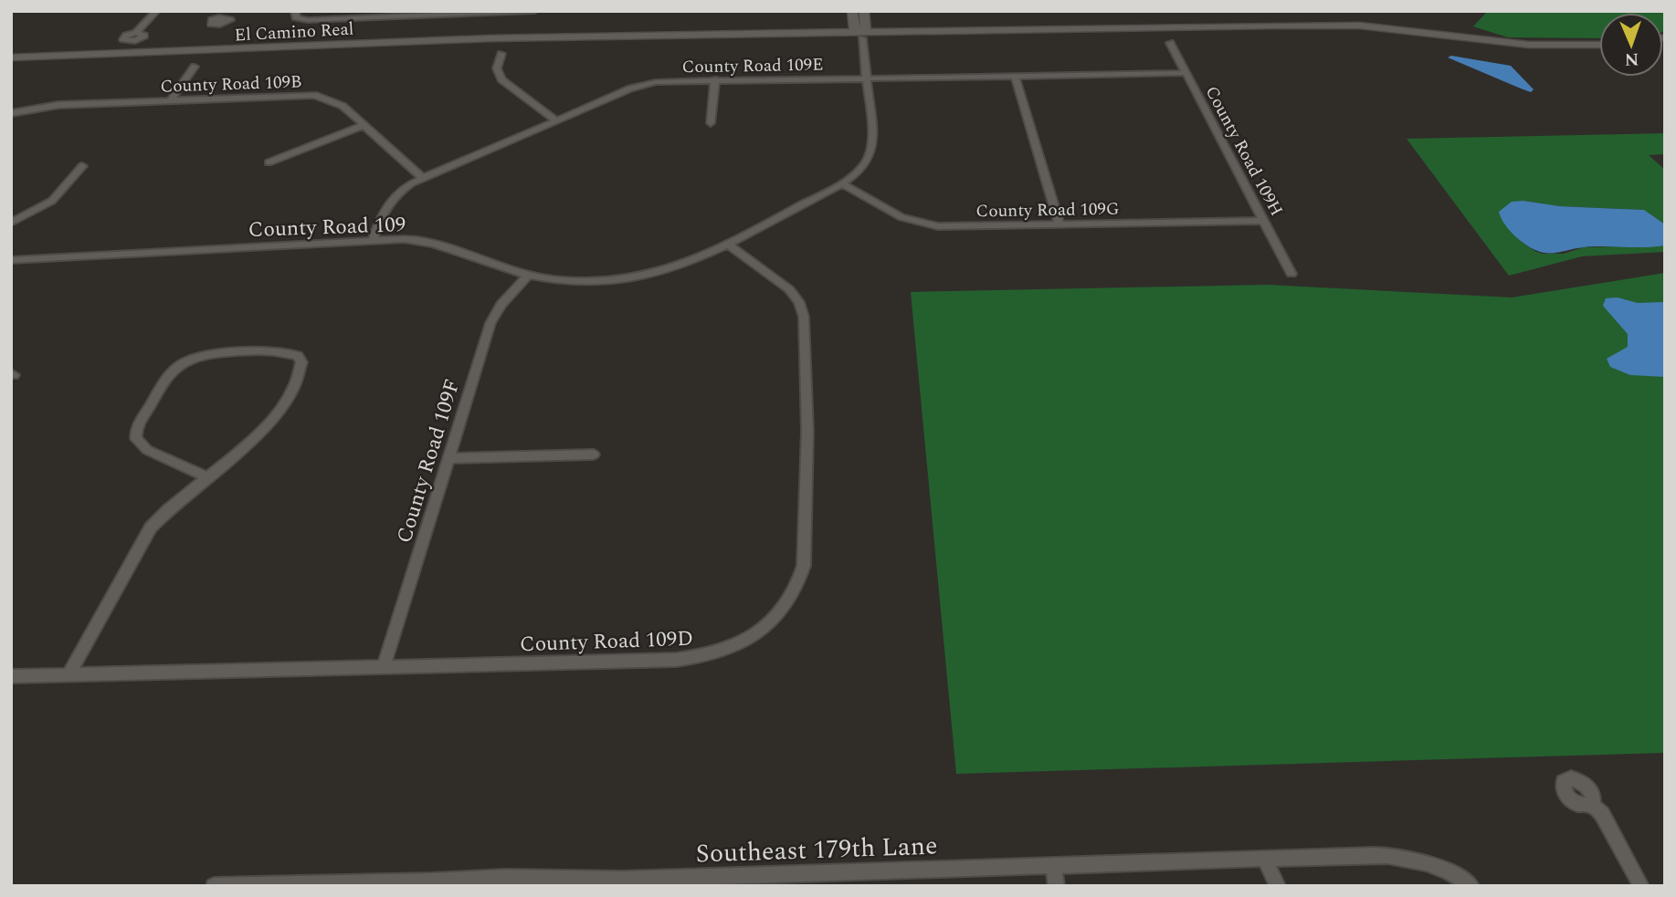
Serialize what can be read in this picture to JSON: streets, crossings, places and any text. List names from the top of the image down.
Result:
{
  "streets": {
    "main road": ["El Camino Real"],
    "street": [
      "County Road 109E",
      "County Road 109B",
      "County Road 109H",
      "County Road 109G",
      "County Road 109",
      "County Road 109F",
      "County Road 109D",
      "Southeast 179th Lane"
    ]
  },
  "crossings": [
    ["El Camino Real", "County Road 109"],
    ["County Road 109E", "County Road 109B"],
    ["County Road 109E", "County Road 109H"],
    ["County Road 109E", "County Road 109"],
    ["County Road 109H", "County Road 109G"],
    ["County Road 109G", "County Road 109"],
    ["County Road 109", "County Road 109F"],
    ["County Road 109", "County Road 109D"],
    ["County Road 109F", "County Road 109D"]
  ],
  "north": "bottom"
}
